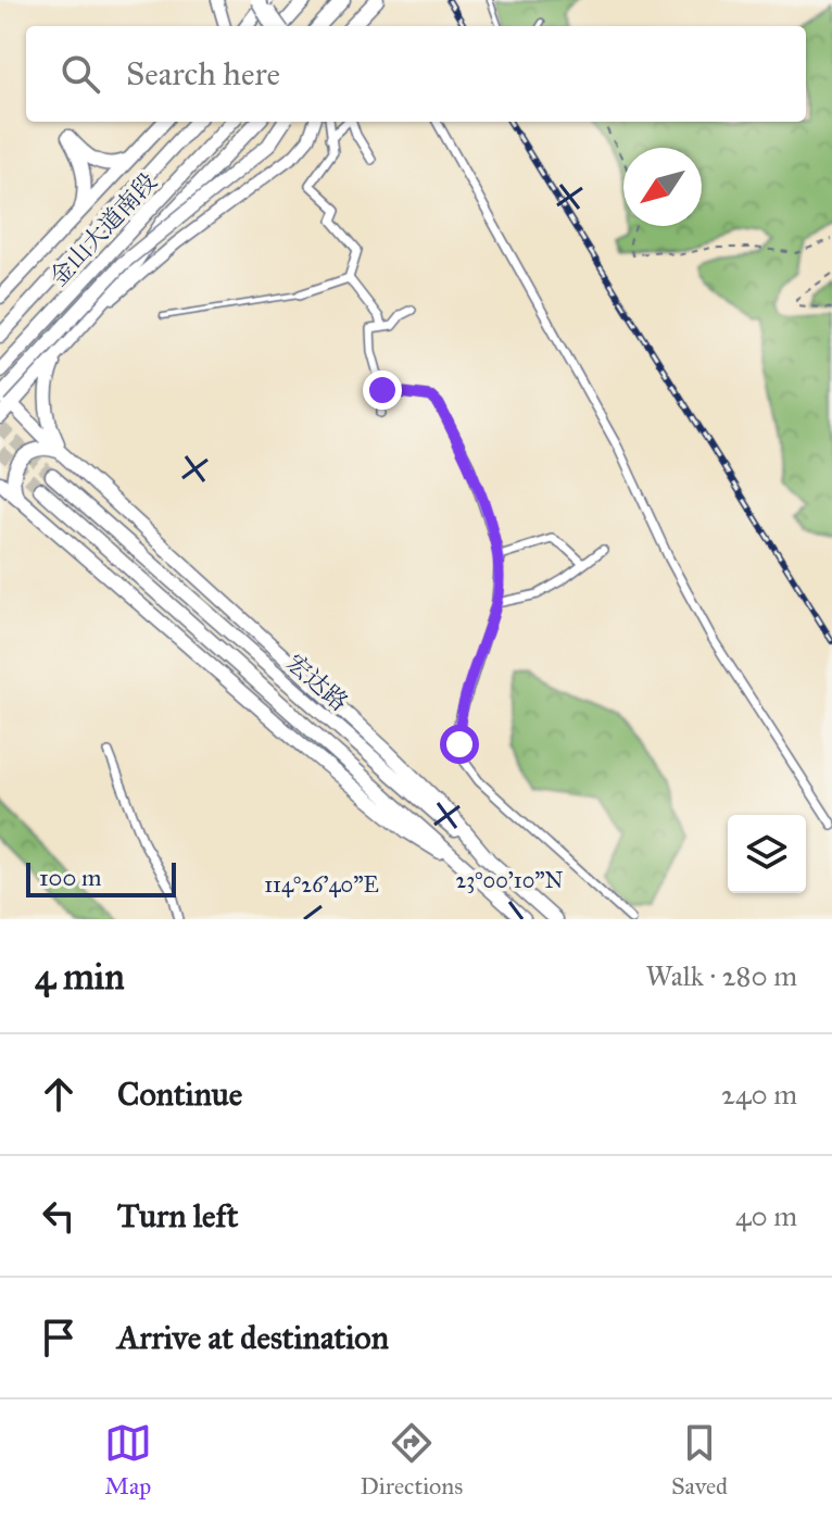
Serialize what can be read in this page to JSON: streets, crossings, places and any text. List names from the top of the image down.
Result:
{
  "streets": {
    "main road": ["金山大道南段", "宏达路"]
  },
  "scale_bar": "100 m",
  "north": "bottom left",
  "page": {
    "search": "Search here",
    "scale": "100 m",
    "heading": ["4 min", "Walk · 280 m"],
    "list": [
      ["Continue", "240 m"],
      ["Turn left", "40 m"],
      "Arrive at destination"
    ],
    "nav": ["Map", "Directions", "Saved"]
  },
  "coordinates": ["23°00'10\"N", "114°26'40\"E"]
}
